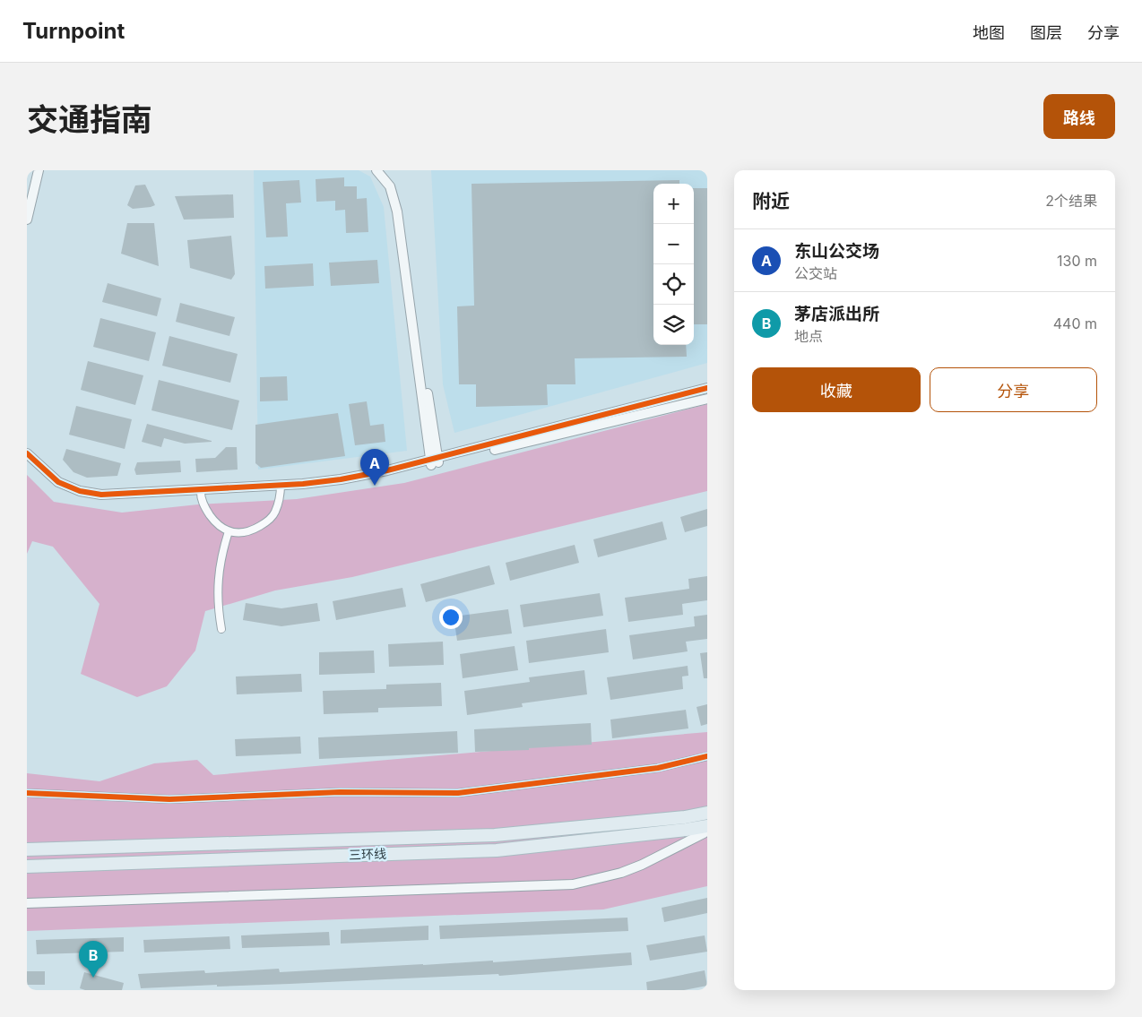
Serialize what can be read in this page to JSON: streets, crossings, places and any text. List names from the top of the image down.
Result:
{
  "streets": {
    "highway": ["三环线"]
  },
  "page": {
    "header": "Turnpoint",
    "nav": ["地图", "图层", "分享"],
    "title": "交通指南",
    "buttons": [
      "路线",
      ["收藏", "分享"]
    ],
    "heading": ["附近", "2个结果"],
    "map_buttons": ["+", "−"],
    "list": [
      {
        "mark": "A",
        "name": "东山公交场",
        "note": "公交站",
        "value": "130 m"
      },
      {
        "mark": "B",
        "name": "茅店派出所",
        "note": "地点",
        "value": "440 m"
      }
    ],
    "pins": ["A", "B"]
  }
}
